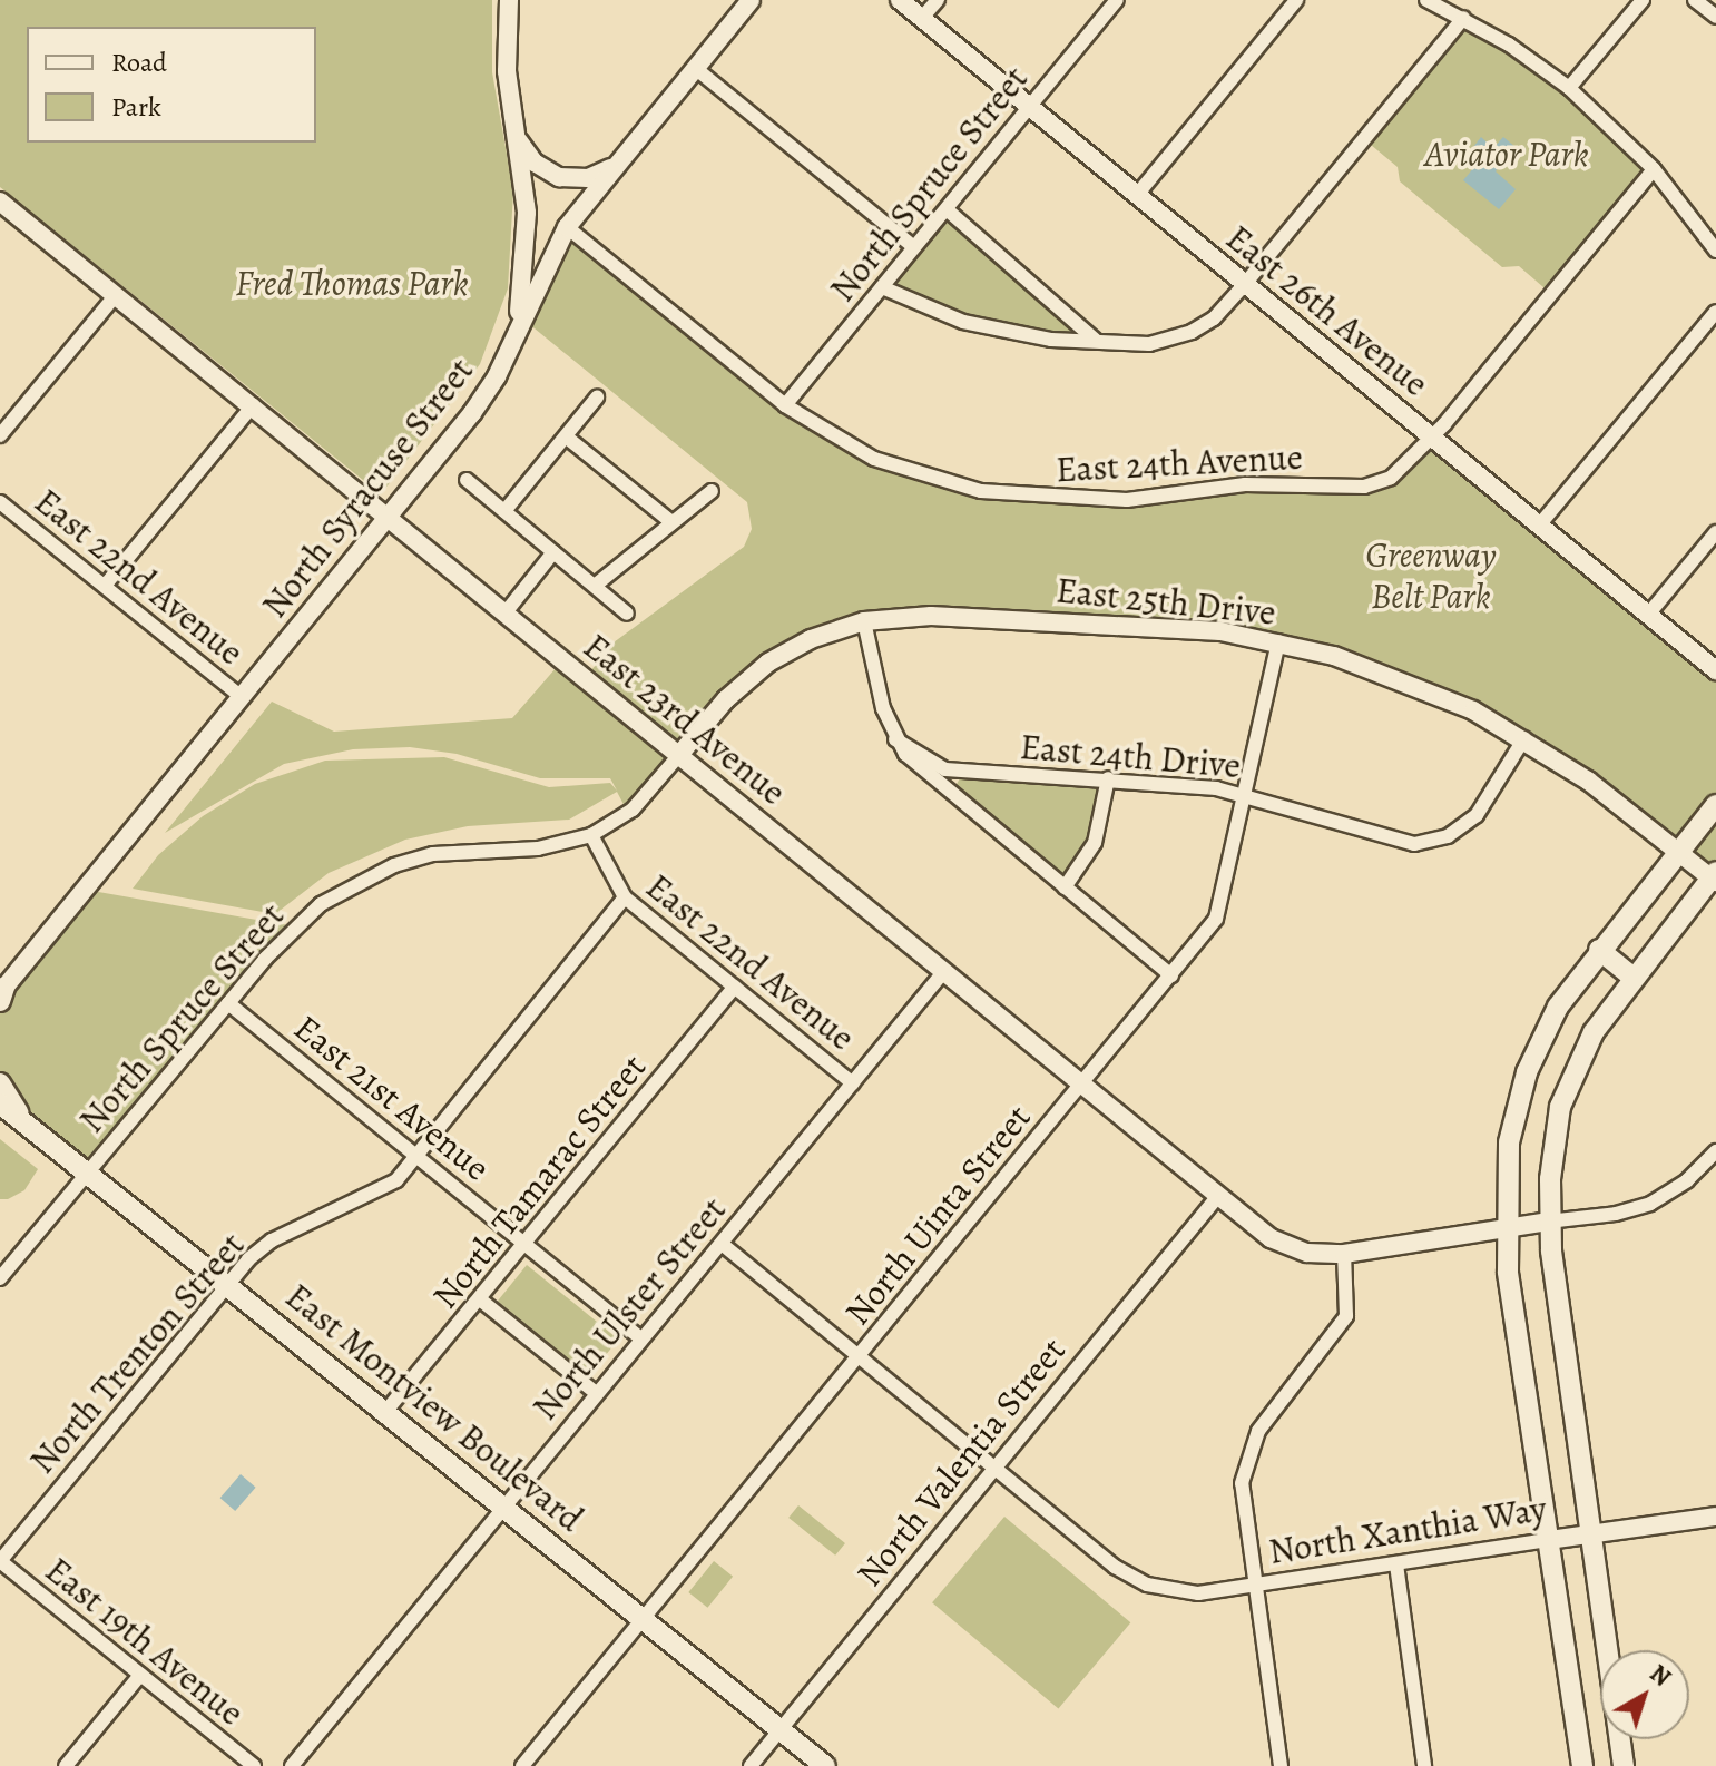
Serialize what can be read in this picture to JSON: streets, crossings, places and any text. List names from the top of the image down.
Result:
{
  "streets": {
    "main road": ["East Montview Boulevard"],
    "street": [
      "North Spruce Street",
      "East 26th Avenue",
      "East 24th Avenue",
      "North Syracuse Street",
      "East 22nd Avenue",
      "East 25th Drive",
      "East 23rd Avenue",
      "East 24th Drive",
      "East 21st Avenue",
      "North Tamarac Street",
      "North Uinta Street",
      "North Ulster Street",
      "North Trenton Street",
      "North Valentia Street",
      "North Xanthia Way",
      "East 19th Avenue"
    ]
  },
  "crossings": [
    ["North Spruce Street", "East 26th Avenue"],
    ["North Spruce Street", "East 24th Avenue"],
    ["North Spruce Street", "East 22nd Avenue"],
    ["North Spruce Street", "East 25th Drive"],
    ["North Spruce Street", "East 23rd Avenue"],
    ["North Spruce Street", "East 21st Avenue"],
    ["North Spruce Street", "East Montview Boulevard"],
    ["East 26th Avenue", "East 24th Avenue"],
    ["East 24th Avenue", "North Syracuse Street"],
    ["North Syracuse Street", "East 22nd Avenue"],
    ["North Syracuse Street", "East 23rd Avenue"],
    ["East 22nd Avenue", "North Tamarac Street"],
    ["East 22nd Avenue", "North Ulster Street"],
    ["East 22nd Avenue", "North Trenton Street"],
    ["East 25th Drive", "East 23rd Avenue"],
    ["East 25th Drive", "East 24th Drive"],
    ["East 25th Drive", "North Uinta Street"],
    ["East 23rd Avenue", "North Uinta Street"],
    ["East 23rd Avenue", "North Ulster Street"],
    ["East 23rd Avenue", "North Valentia Street"],
    ["East 24th Drive", "North Uinta Street"],
    ["East 21st Avenue", "North Tamarac Street"],
    ["East 21st Avenue", "North Ulster Street"],
    ["East 21st Avenue", "North Trenton Street"],
    ["North Tamarac Street", "East Montview Boulevard"],
    ["North Uinta Street", "East Montview Boulevard"],
    ["North Ulster Street", "East Montview Boulevard"],
    ["North Trenton Street", "East Montview Boulevard"],
    ["North Trenton Street", "East 19th Avenue"],
    ["East Montview Boulevard", "North Valentia Street"],
    ["North Valentia Street", "North Xanthia Way"]
  ],
  "parks": ["Aviator Park", "Fred Thomas Park", "Greenway Belt Park"],
  "legend": ["Road", "Park"],
  "north": "top right"
}
